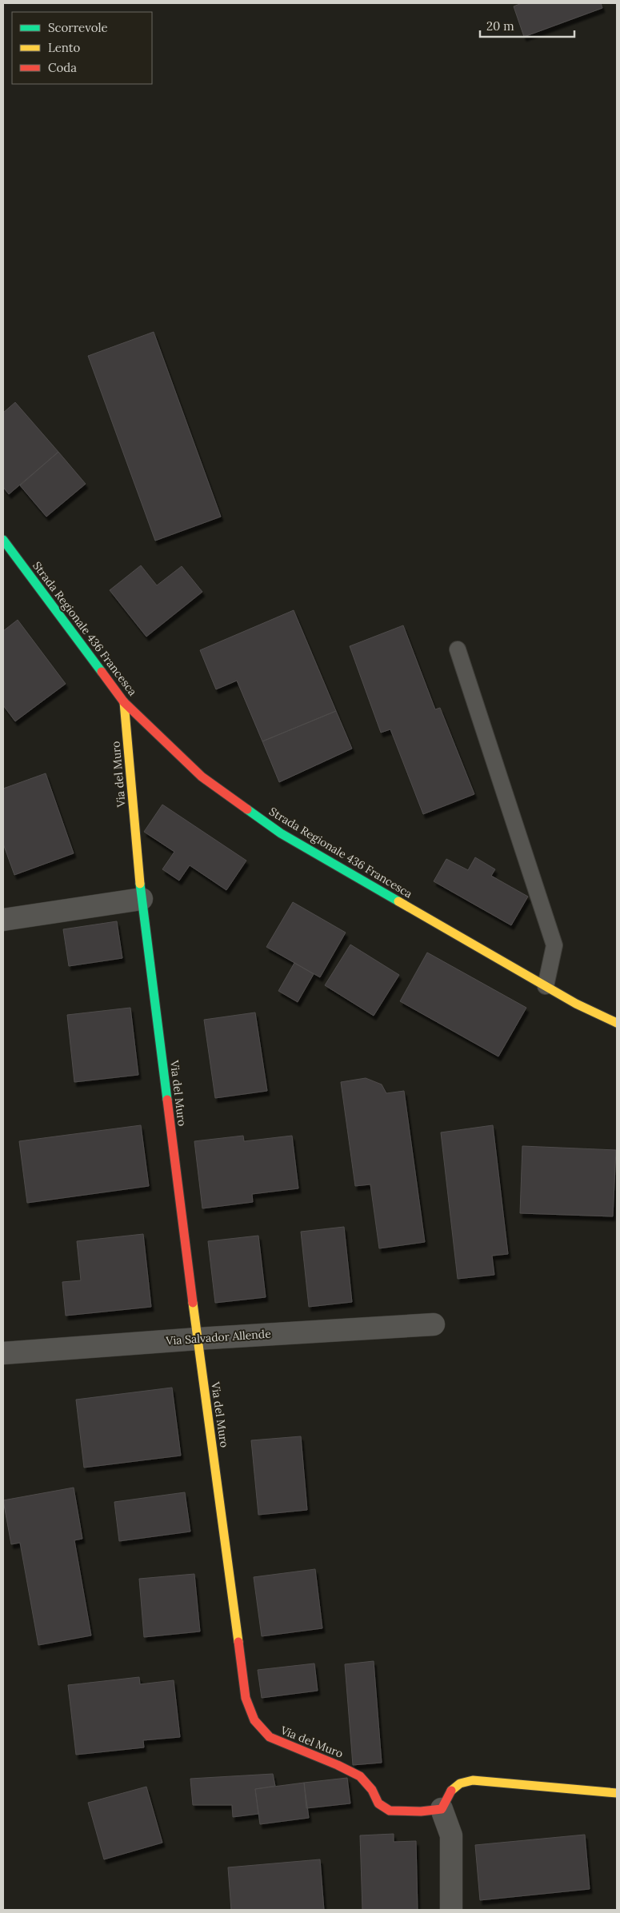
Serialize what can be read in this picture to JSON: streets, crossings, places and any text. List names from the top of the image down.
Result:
{
  "streets": {
    "street": ["Strada Regionale 436 Francesca", "Via del Muro", "Via Salvador Allende"]
  },
  "crossings": [
    ["Strada Regionale 436 Francesca", "Via del Muro"],
    ["Via del Muro", "Via Salvador Allende"]
  ],
  "legend": ["Scorrevole", "Lento", "Coda"],
  "scale_bar": "20 m"
}
